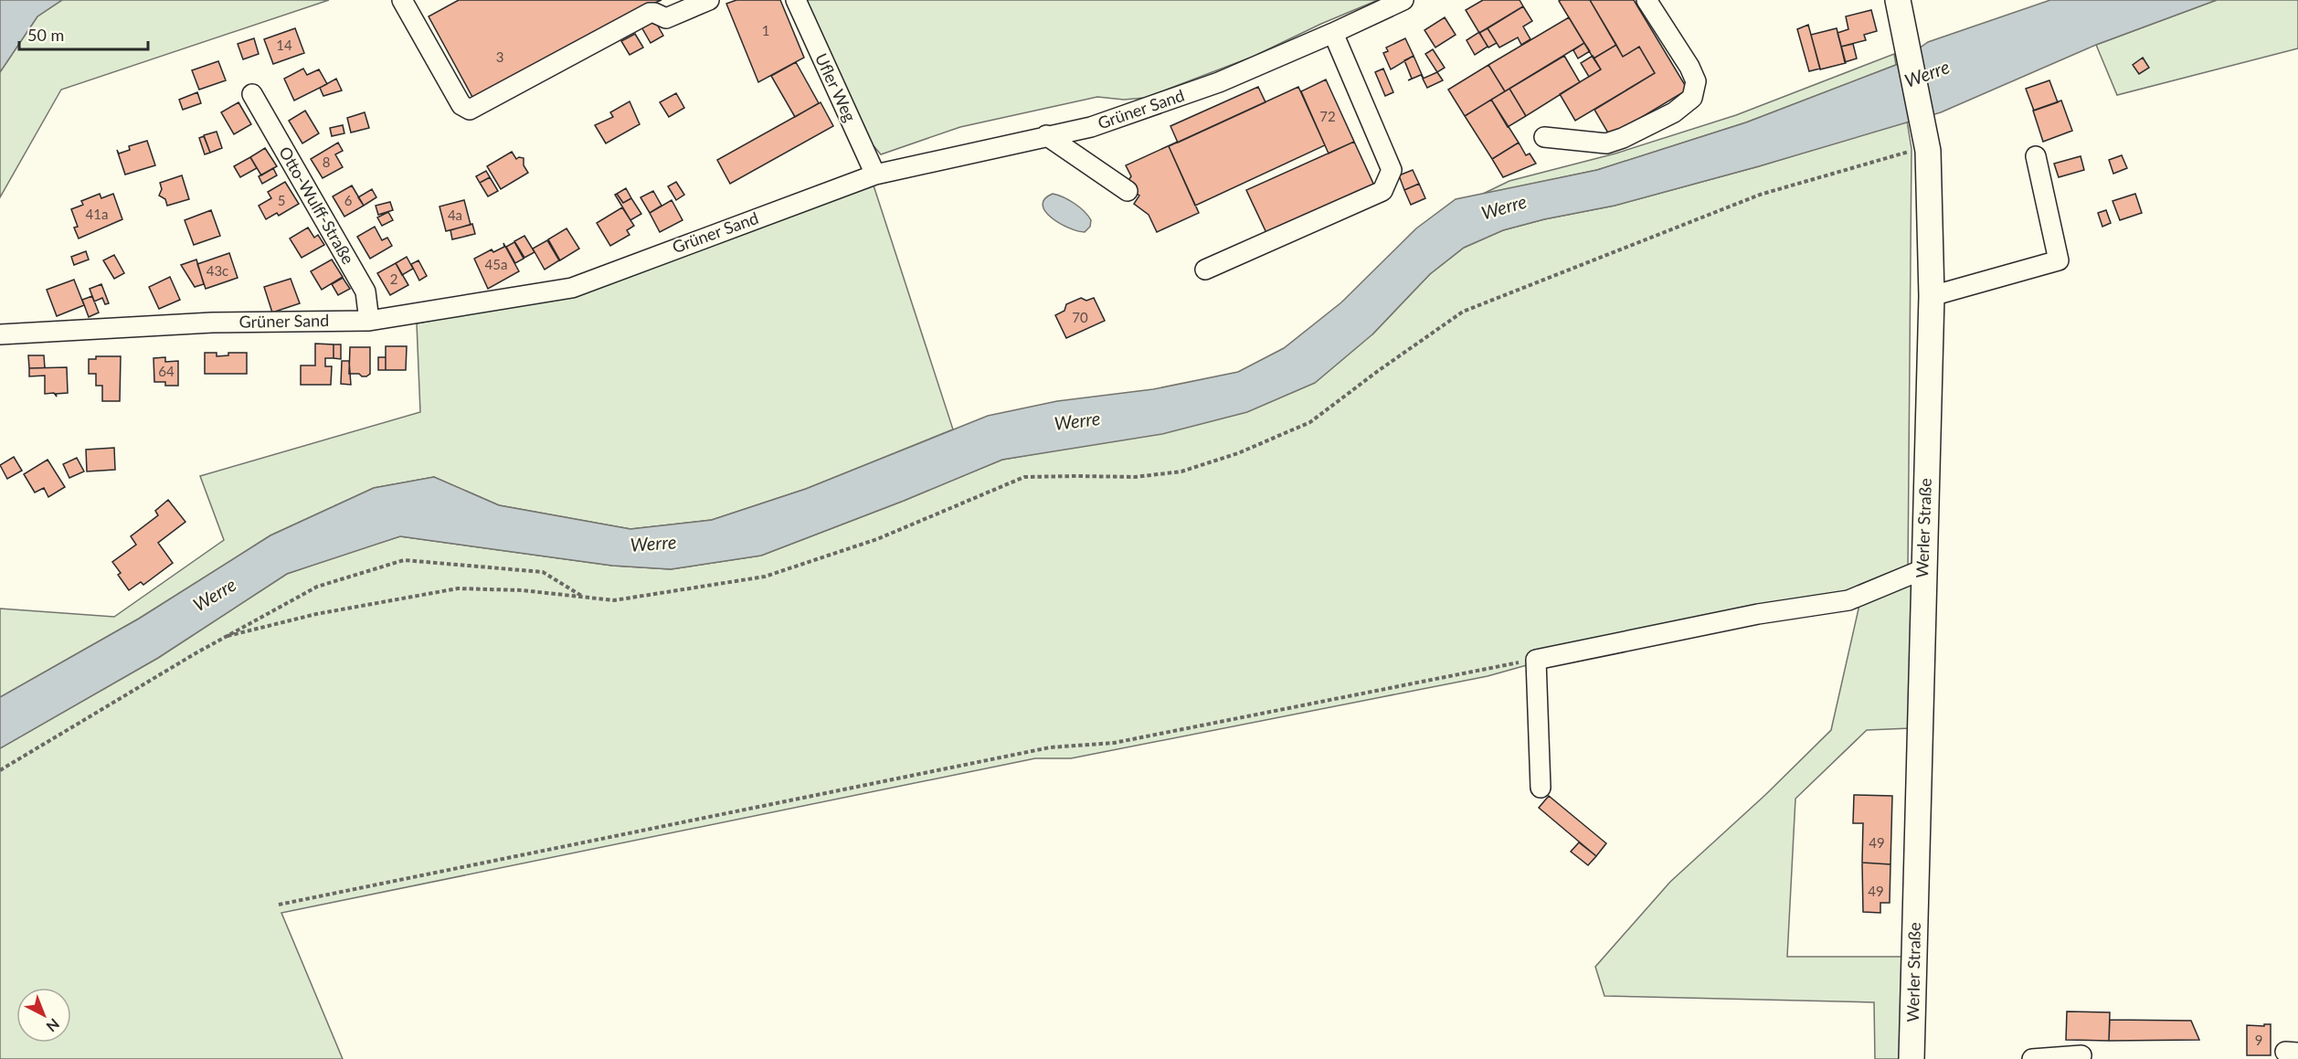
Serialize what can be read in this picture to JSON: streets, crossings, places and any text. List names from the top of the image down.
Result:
{
  "streets": {
    "main road": ["Werler Straße"],
    "street": ["Ufler Weg", "Grüner Sand", "Otto-Wulff-Straße"]
  },
  "crossings": [
    ["Ufler Weg", "Grüner Sand"],
    ["Grüner Sand", "Otto-Wulff-Straße"]
  ],
  "water": ["Werre"],
  "house_numbers": [
    "1",
    "14",
    "3",
    "72",
    "8",
    "5",
    "6",
    "41a",
    "4a",
    "45a",
    "43c",
    "2",
    "70",
    "64",
    "49",
    "49",
    "9"
  ],
  "scale_bar": "50 m",
  "north": "bottom right"
}
